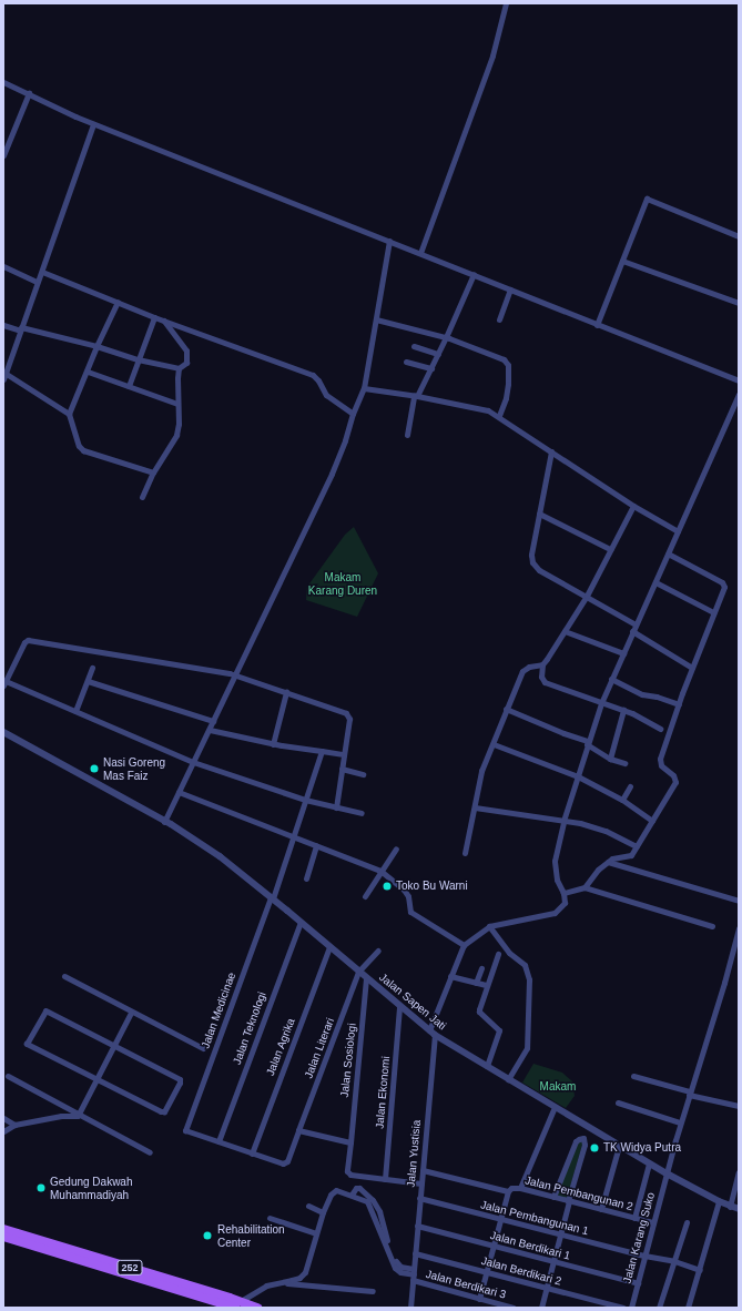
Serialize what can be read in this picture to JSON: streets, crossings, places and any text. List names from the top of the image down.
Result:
{
  "streets": {
    "main road": ["252"],
    "street": [
      "Jalan Sapen Jati",
      "Jalan Medicinae",
      "Jalan Teknologi",
      "Jalan Agrika",
      "Jalan Literari",
      "Jalan Sosiologi",
      "Jalan Ekonomi",
      "Jalan Yustisia",
      "Jalan Pembangunan 2",
      "Jalan Pembangunan 1",
      "Jalan Karang Suko",
      "Jalan Berdikari 1",
      "Jalan Berdikari 2",
      "Jalan Berdikari 3"
    ]
  },
  "crossings": [
    ["Jalan Sapen Jati", "Jalan Medicinae"],
    ["Jalan Sapen Jati", "Jalan Teknologi"],
    ["Jalan Sapen Jati", "Jalan Agrika"],
    ["Jalan Sapen Jati", "Jalan Literari"],
    ["Jalan Sapen Jati", "Jalan Sosiologi"],
    ["Jalan Sapen Jati", "Jalan Ekonomi"],
    ["Jalan Sapen Jati", "Jalan Yustisia"],
    ["Jalan Sapen Jati", "Jalan Karang Suko"],
    ["Jalan Medicinae", "Jalan Teknologi"],
    ["Jalan Agrika", "Jalan Literari"],
    ["Jalan Sosiologi", "Jalan Ekonomi"],
    ["Jalan Yustisia", "Jalan Pembangunan 2"],
    ["Jalan Yustisia", "Jalan Pembangunan 1"],
    ["Jalan Yustisia", "Jalan Berdikari 1"],
    ["Jalan Yustisia", "Jalan Berdikari 2"],
    ["Jalan Yustisia", "Jalan Berdikari 3"],
    ["Jalan Pembangunan 2", "Jalan Karang Suko"],
    ["Jalan Pembangunan 1", "Jalan Karang Suko"],
    ["Jalan Karang Suko", "Jalan Berdikari 1"]
  ],
  "parks": ["Makam Karang Duren", "Makam"],
  "places": [
    "Nasi Goreng Mas Faiz",
    "Toko Bu Warni",
    "TK Widya Putra",
    "Gedung Dakwah Muhammadiyah",
    "Rehabilitation Center"
  ]
}
